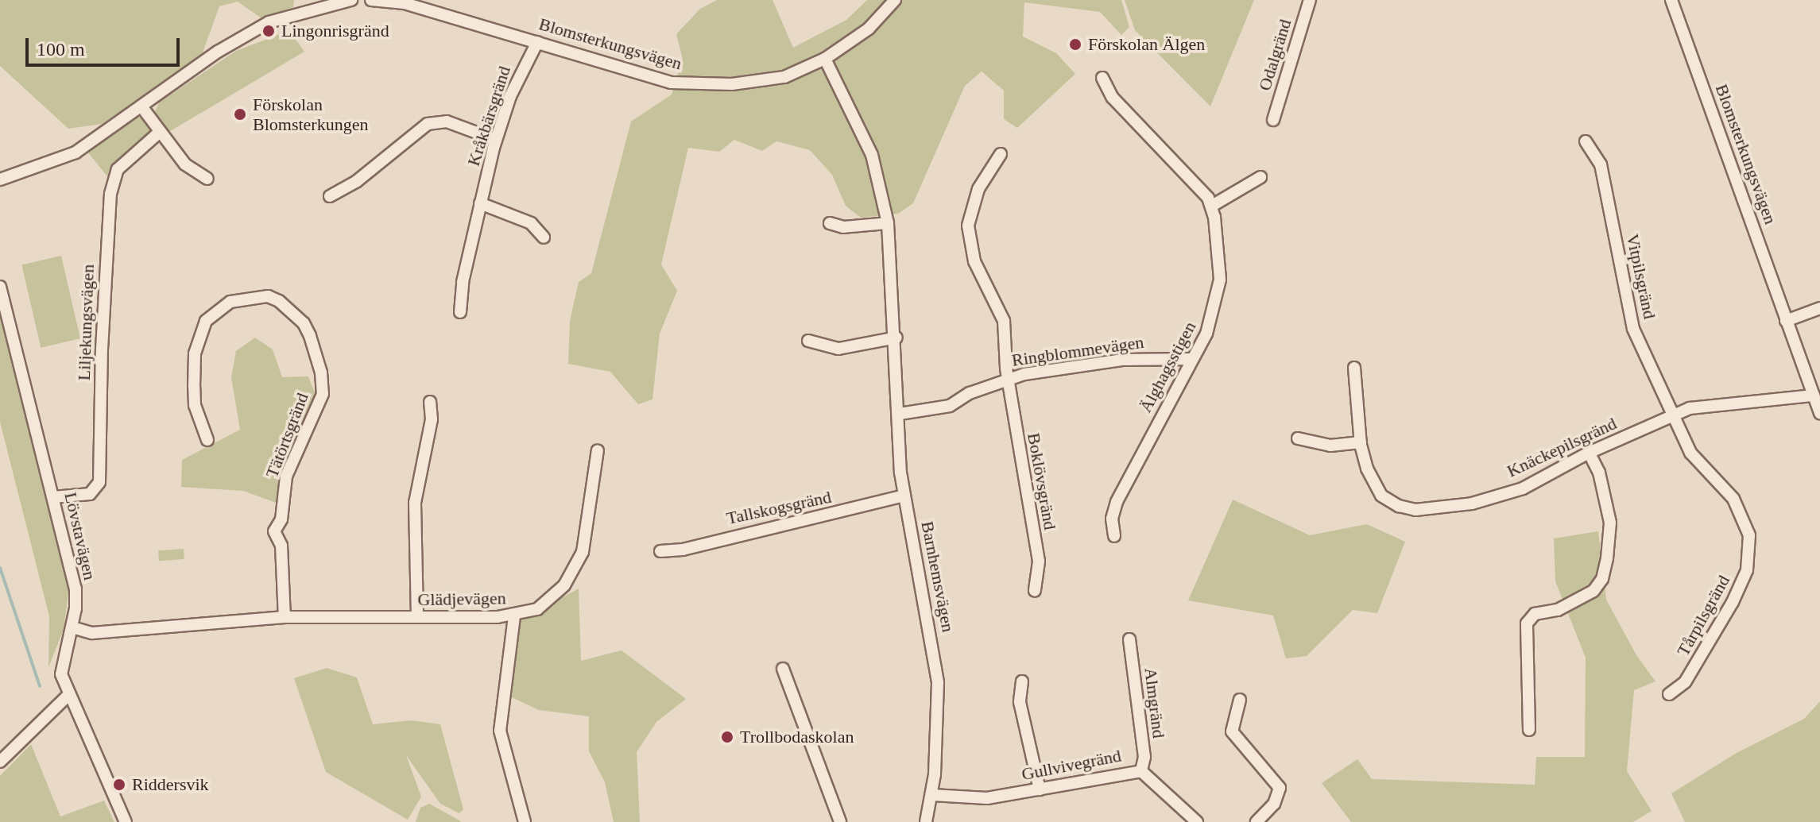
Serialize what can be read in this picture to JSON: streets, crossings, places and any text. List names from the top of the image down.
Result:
{
  "streets": {
    "street": [
      "Blomsterkungsvägen",
      "Odalgränd",
      "Kråkbärsgränd",
      "Vitpilsgränd",
      "Liljekungsvägen",
      "Ringblommevägen",
      "Älghagsstigen",
      "Tätörtsgränd",
      "Knäckepilsgränd",
      "Boklövsgränd",
      "Tallskogsgränd",
      "Lövstavägen",
      "Barnhemsvägen",
      "Glädjevägen",
      "Tårpilsgränd",
      "Almgränd",
      "Gullvivegränd"
    ]
  },
  "crossings": [
    ["Blomsterkungsvägen", "Kråkbärsgränd"],
    ["Blomsterkungsvägen", "Knäckepilsgränd"],
    ["Blomsterkungsvägen", "Barnhemsvägen"],
    ["Vitpilsgränd", "Knäckepilsgränd"],
    ["Vitpilsgränd", "Tårpilsgränd"],
    ["Liljekungsvägen", "Lövstavägen"],
    ["Ringblommevägen", "Älghagsstigen"],
    ["Ringblommevägen", "Boklövsgränd"],
    ["Ringblommevägen", "Barnhemsvägen"],
    ["Tätörtsgränd", "Glädjevägen"],
    ["Knäckepilsgränd", "Tårpilsgränd"],
    ["Tallskogsgränd", "Barnhemsvägen"],
    ["Lövstavägen", "Glädjevägen"],
    ["Barnhemsvägen", "Gullvivegränd"],
    ["Almgränd", "Gullvivegränd"]
  ],
  "places": [
    "Lingonrisgränd",
    "Förskolan Älgen",
    "Förskolan Blomsterkungen",
    "Trollbodaskolan",
    "Riddersvik"
  ],
  "scale_bar": "100 m"
}
